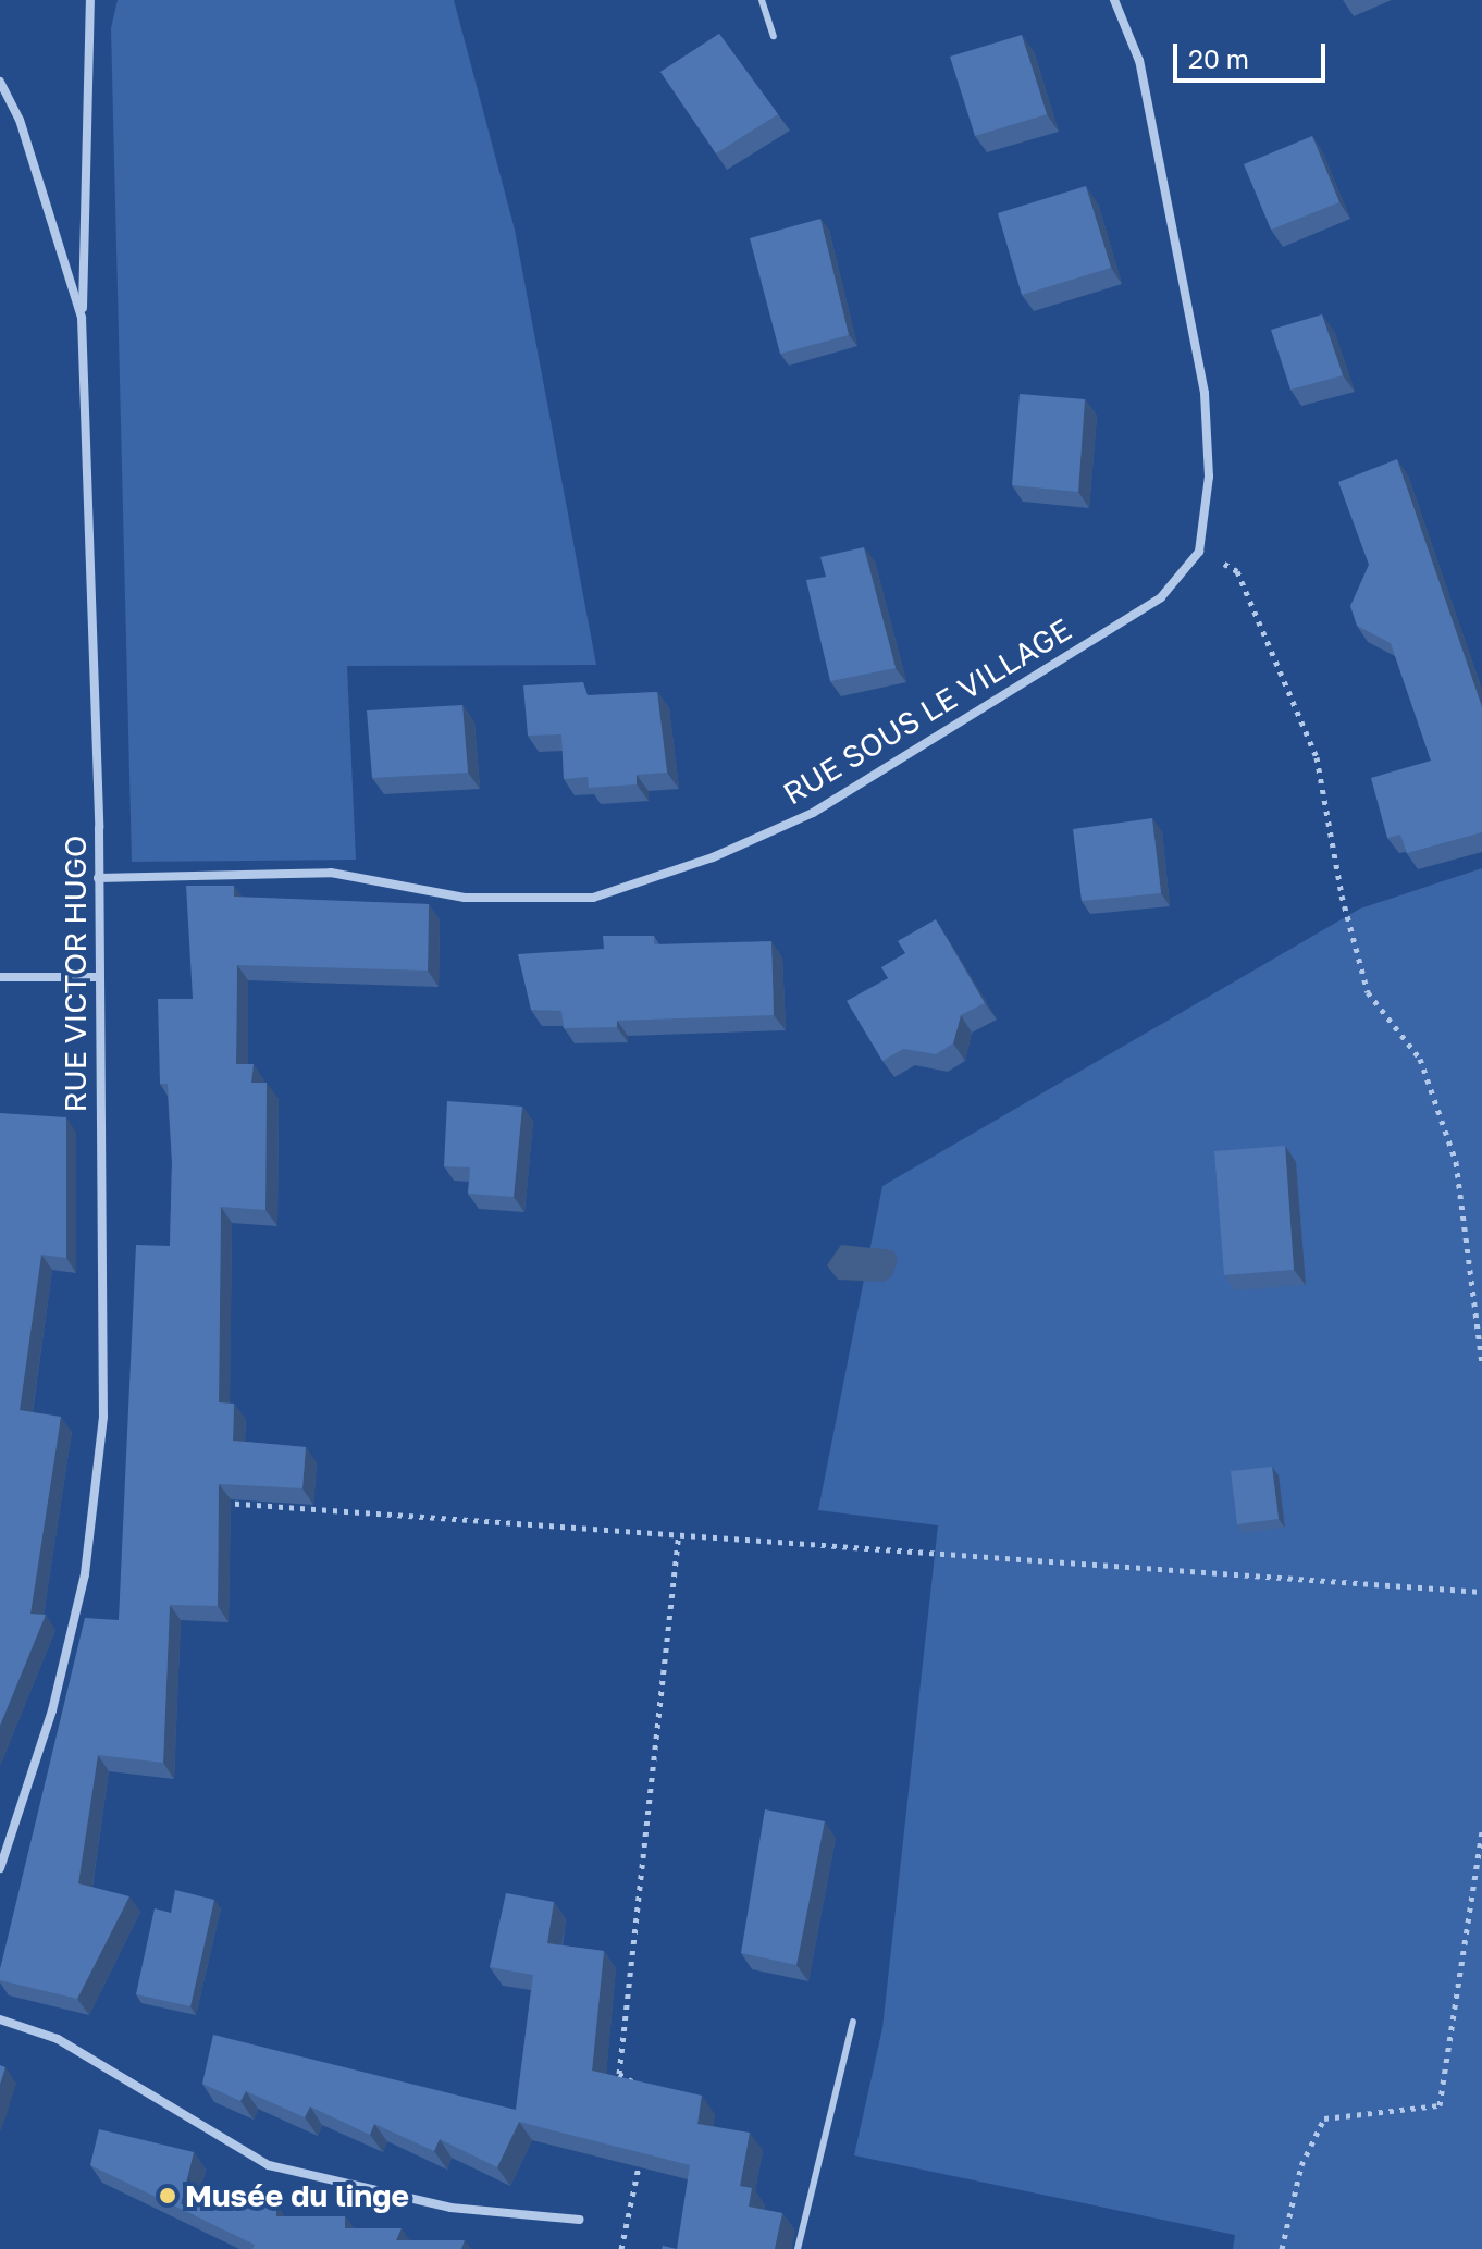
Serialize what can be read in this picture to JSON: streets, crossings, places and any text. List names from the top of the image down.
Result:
{
  "streets": {
    "street": ["RUE SOUS LE VILLAGE", "RUE VICTOR HUGO"]
  },
  "crossings": [
    ["RUE SOUS LE VILLAGE", "RUE VICTOR HUGO"]
  ],
  "places": ["Musée du linge"],
  "scale_bar": "20 m"
}
